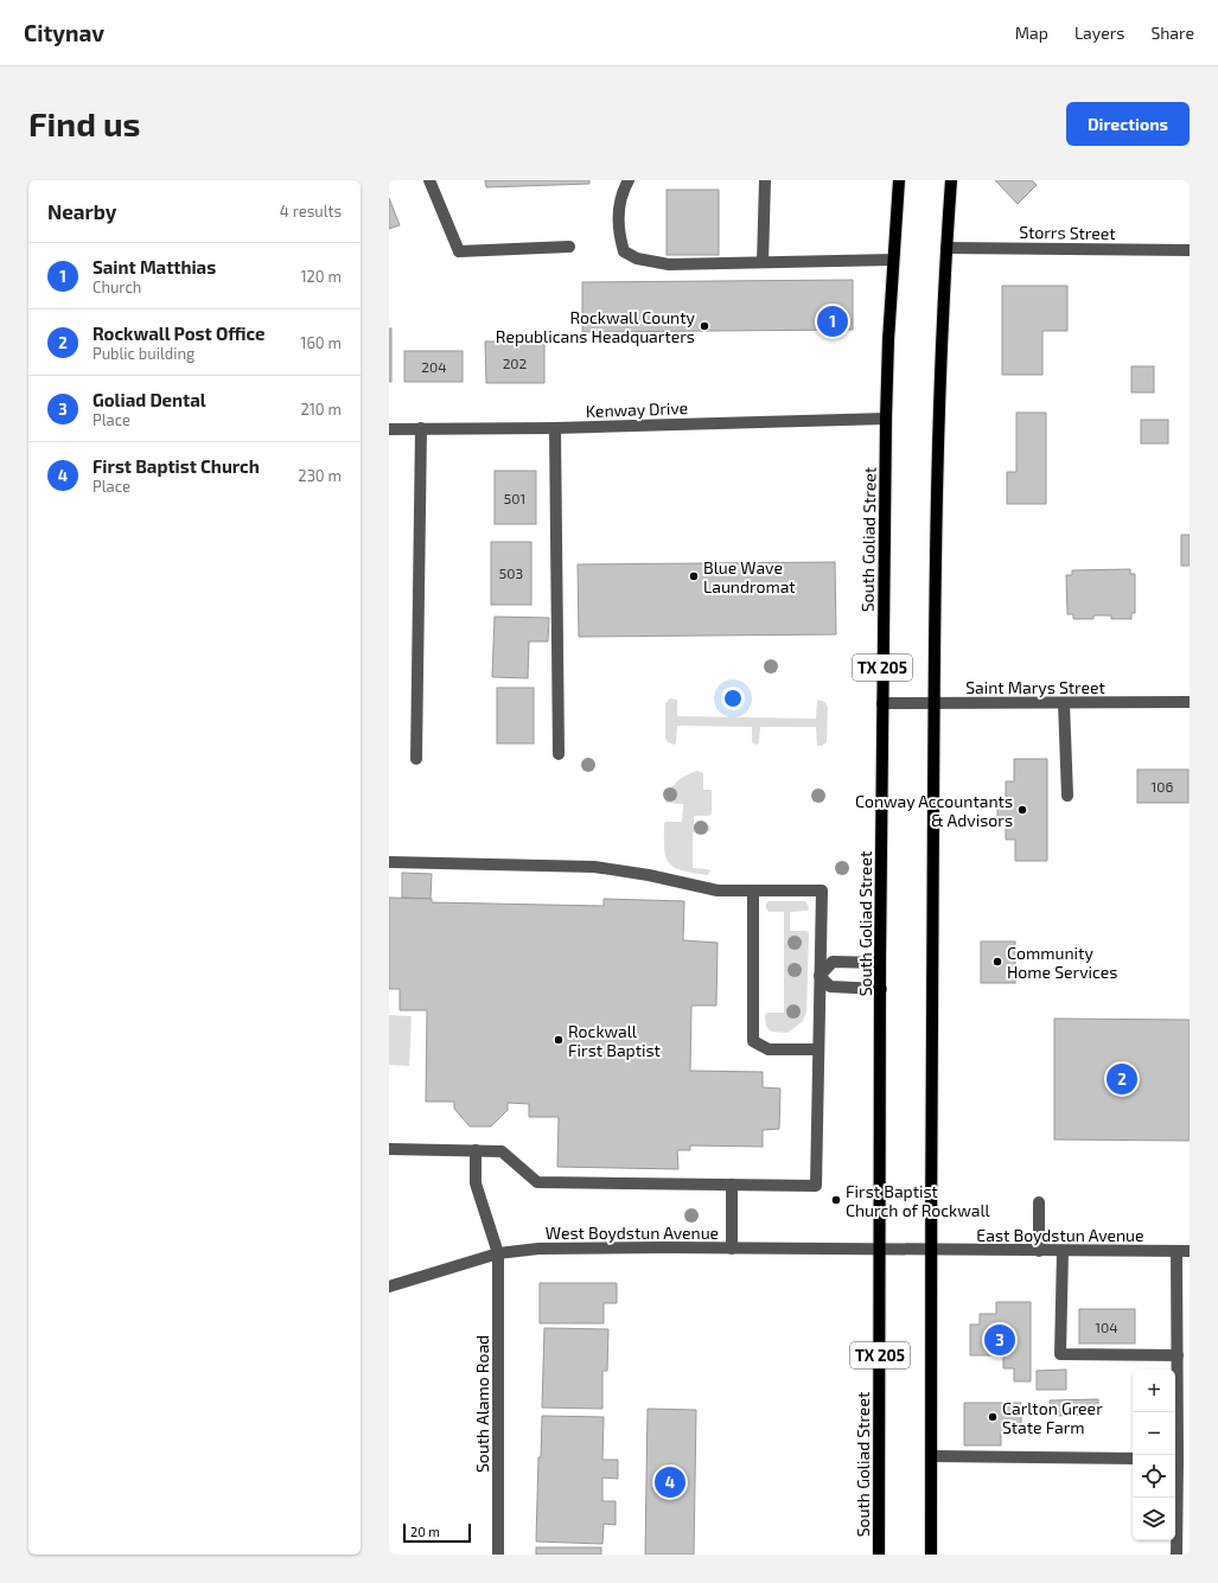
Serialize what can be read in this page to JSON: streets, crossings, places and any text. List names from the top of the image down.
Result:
{
  "streets": {
    "main road": ["South Goliad Street", "TX 205"],
    "street": [
      "Storrs Street",
      "Kenway Drive",
      "Saint Marys Street",
      "West Boydstun Avenue",
      "East Boydstun Avenue",
      "South Alamo Road"
    ]
  },
  "crossings": [
    ["Storrs Street", "TX 205"],
    ["Kenway Drive", "South Goliad Street"],
    ["South Goliad Street", "Saint Marys Street"],
    ["South Goliad Street", "West Boydstun Avenue"],
    ["TX 205", "Saint Marys Street"],
    ["TX 205", "West Boydstun Avenue"],
    ["TX 205", "East Boydstun Avenue"],
    ["West Boydstun Avenue", "East Boydstun Avenue"],
    ["West Boydstun Avenue", "South Alamo Road"]
  ],
  "places": [
    "Rockwall County Republicans Headquarters",
    "Blue Wave Laundromat",
    "Conway Accountants & Advisors",
    "Community Home Services",
    "Rockwall First Baptist",
    "First Baptist Church of Rockwall",
    "Carlton Greer State Farm"
  ],
  "house_numbers": [
    "202",
    "204",
    "501",
    "503",
    "106",
    "104"
  ],
  "scale_bar": "20 m",
  "page": {
    "header": "Citynav",
    "nav": ["Map", "Layers", "Share"],
    "buttons": "Directions",
    "title": "Find us",
    "heading": ["Nearby", "4 results"],
    "list": [
      {
        "mark": "1",
        "name": "Saint Matthias",
        "note": "Church",
        "value": "120 m"
      },
      {
        "mark": "2",
        "name": "Rockwall Post Office",
        "note": "Public building",
        "value": "160 m"
      },
      {
        "mark": "3",
        "name": "Goliad Dental",
        "note": "Place",
        "value": "210 m"
      },
      {
        "mark": "4",
        "name": "First Baptist Church",
        "note": "Place",
        "value": "230 m"
      }
    ],
    "pins": [
      "1",
      "2",
      "3",
      "4"
    ],
    "map_buttons": ["+", "−"],
    "scale": "20 m"
  }
}
